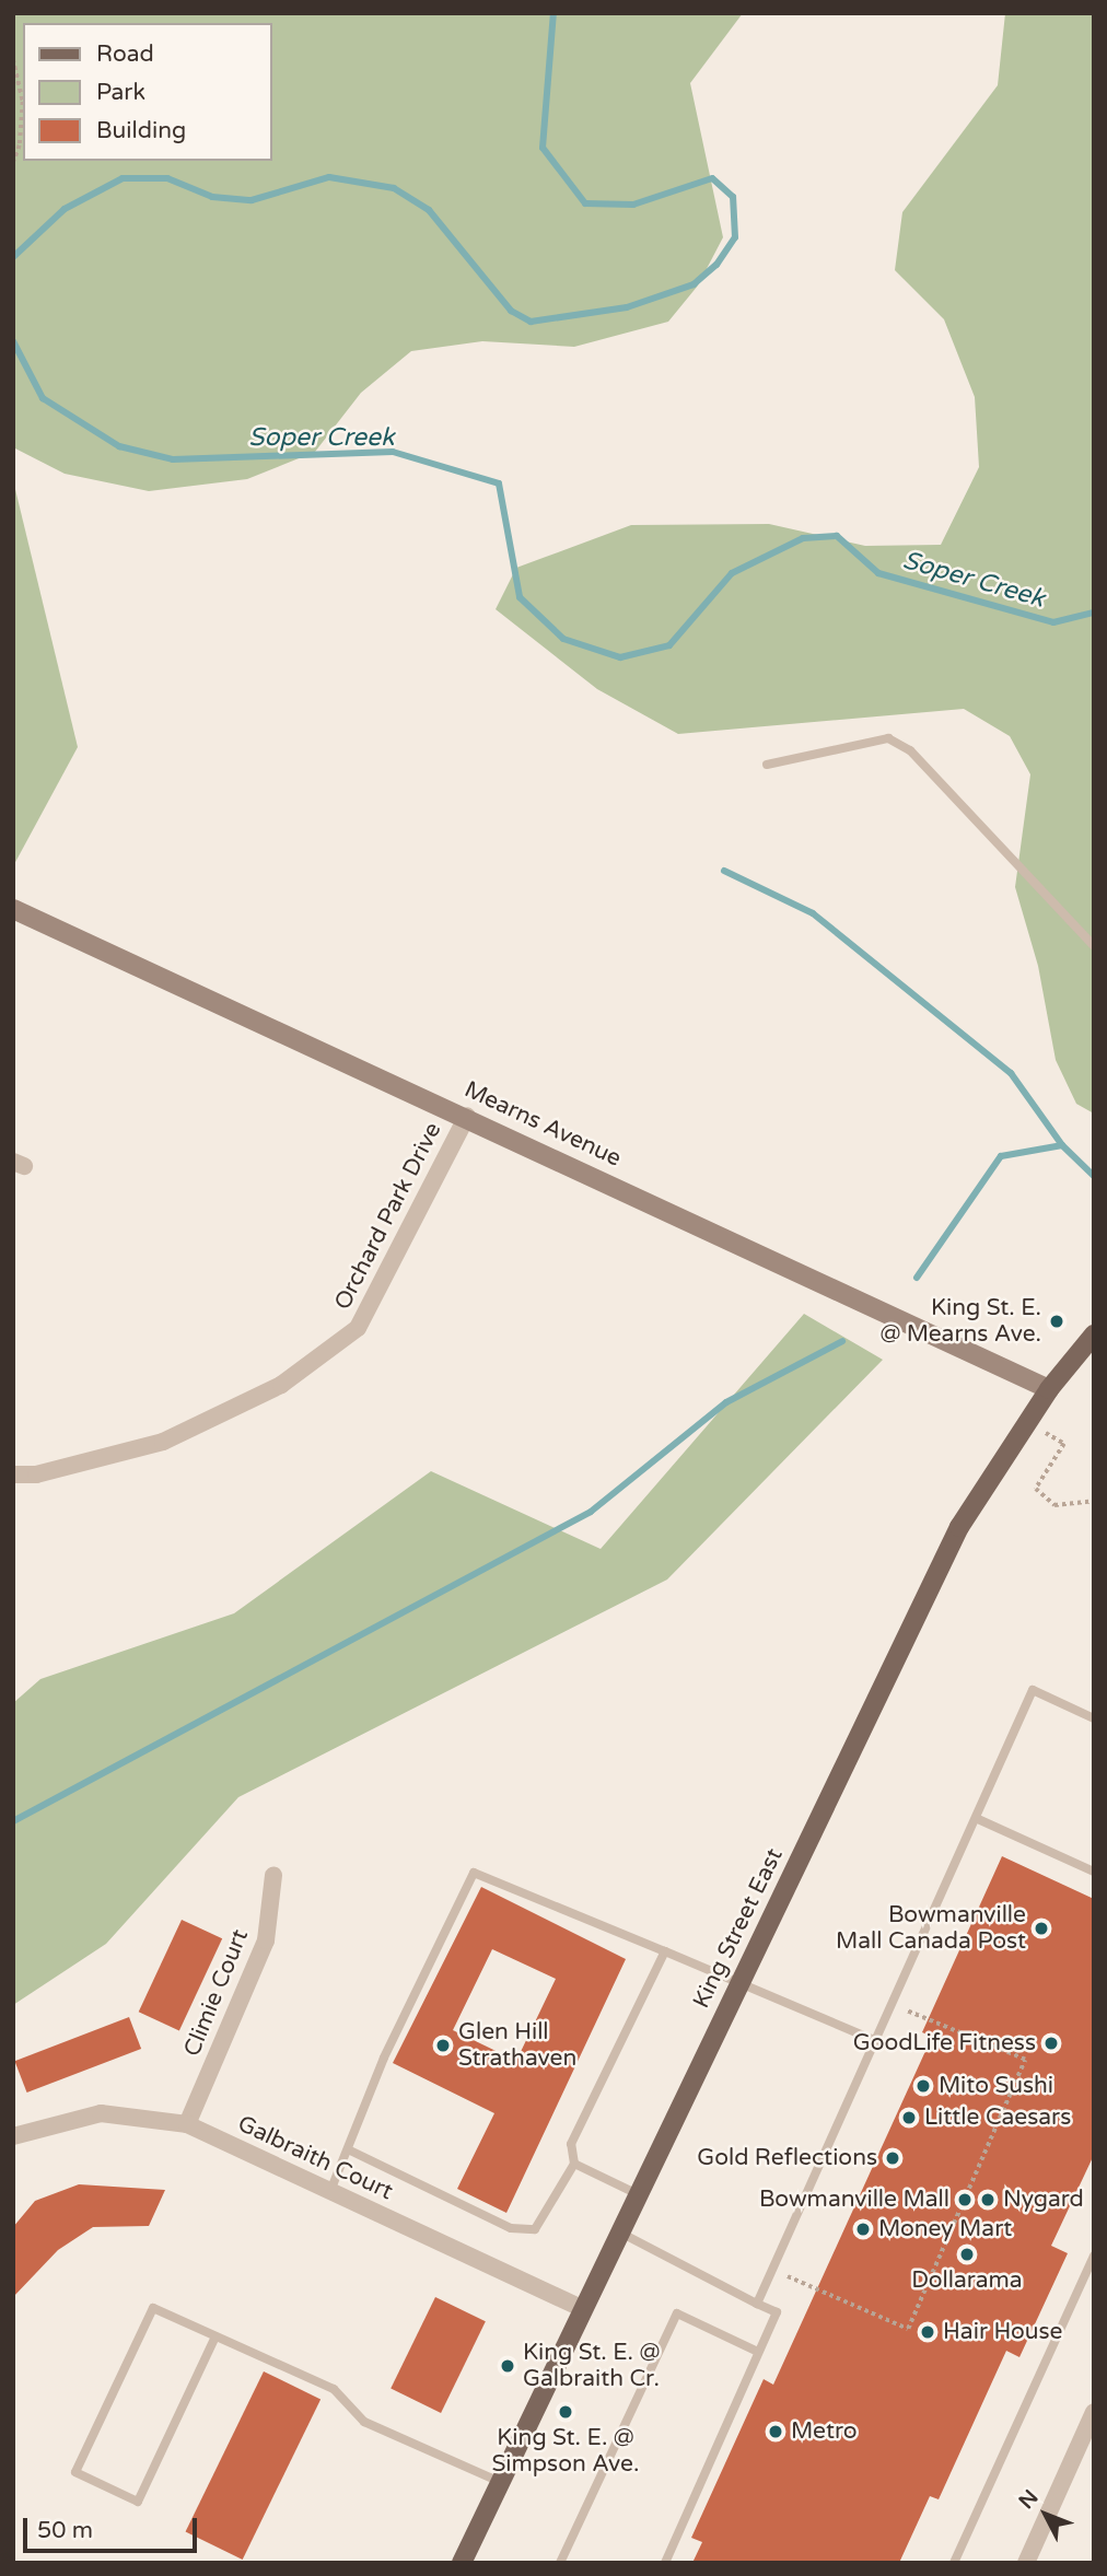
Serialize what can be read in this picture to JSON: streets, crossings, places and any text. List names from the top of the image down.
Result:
{
  "streets": {
    "main road": ["King Street East"],
    "street": [
      "Mearns Avenue",
      "Orchard Park Drive",
      "Climie Court",
      "Galbraith Court"
    ]
  },
  "crossings": [
    ["Mearns Avenue", "Orchard Park Drive"],
    ["Mearns Avenue", "King Street East"],
    ["King Street East", "Galbraith Court"],
    ["Climie Court", "Galbraith Court"]
  ],
  "water": ["Soper Creek"],
  "places": [
    "King St. E. @ Mearns Ave.",
    "Bowmanville Mall Canada Post",
    "GoodLife Fitness",
    "Glen Hill Strathaven",
    "Mito Sushi",
    "Little Caesars",
    "Gold Reflections",
    "Bowmanville Mall",
    "Nygard",
    "Money Mart",
    "Dollarama",
    "Hair House",
    "King St. E. @ Galbraith Cr.",
    "King St. E. @ Simpson Ave.",
    "Metro"
  ],
  "legend": ["Road", "Park", "Building"],
  "scale_bar": "50 m",
  "north": "top left"
}
